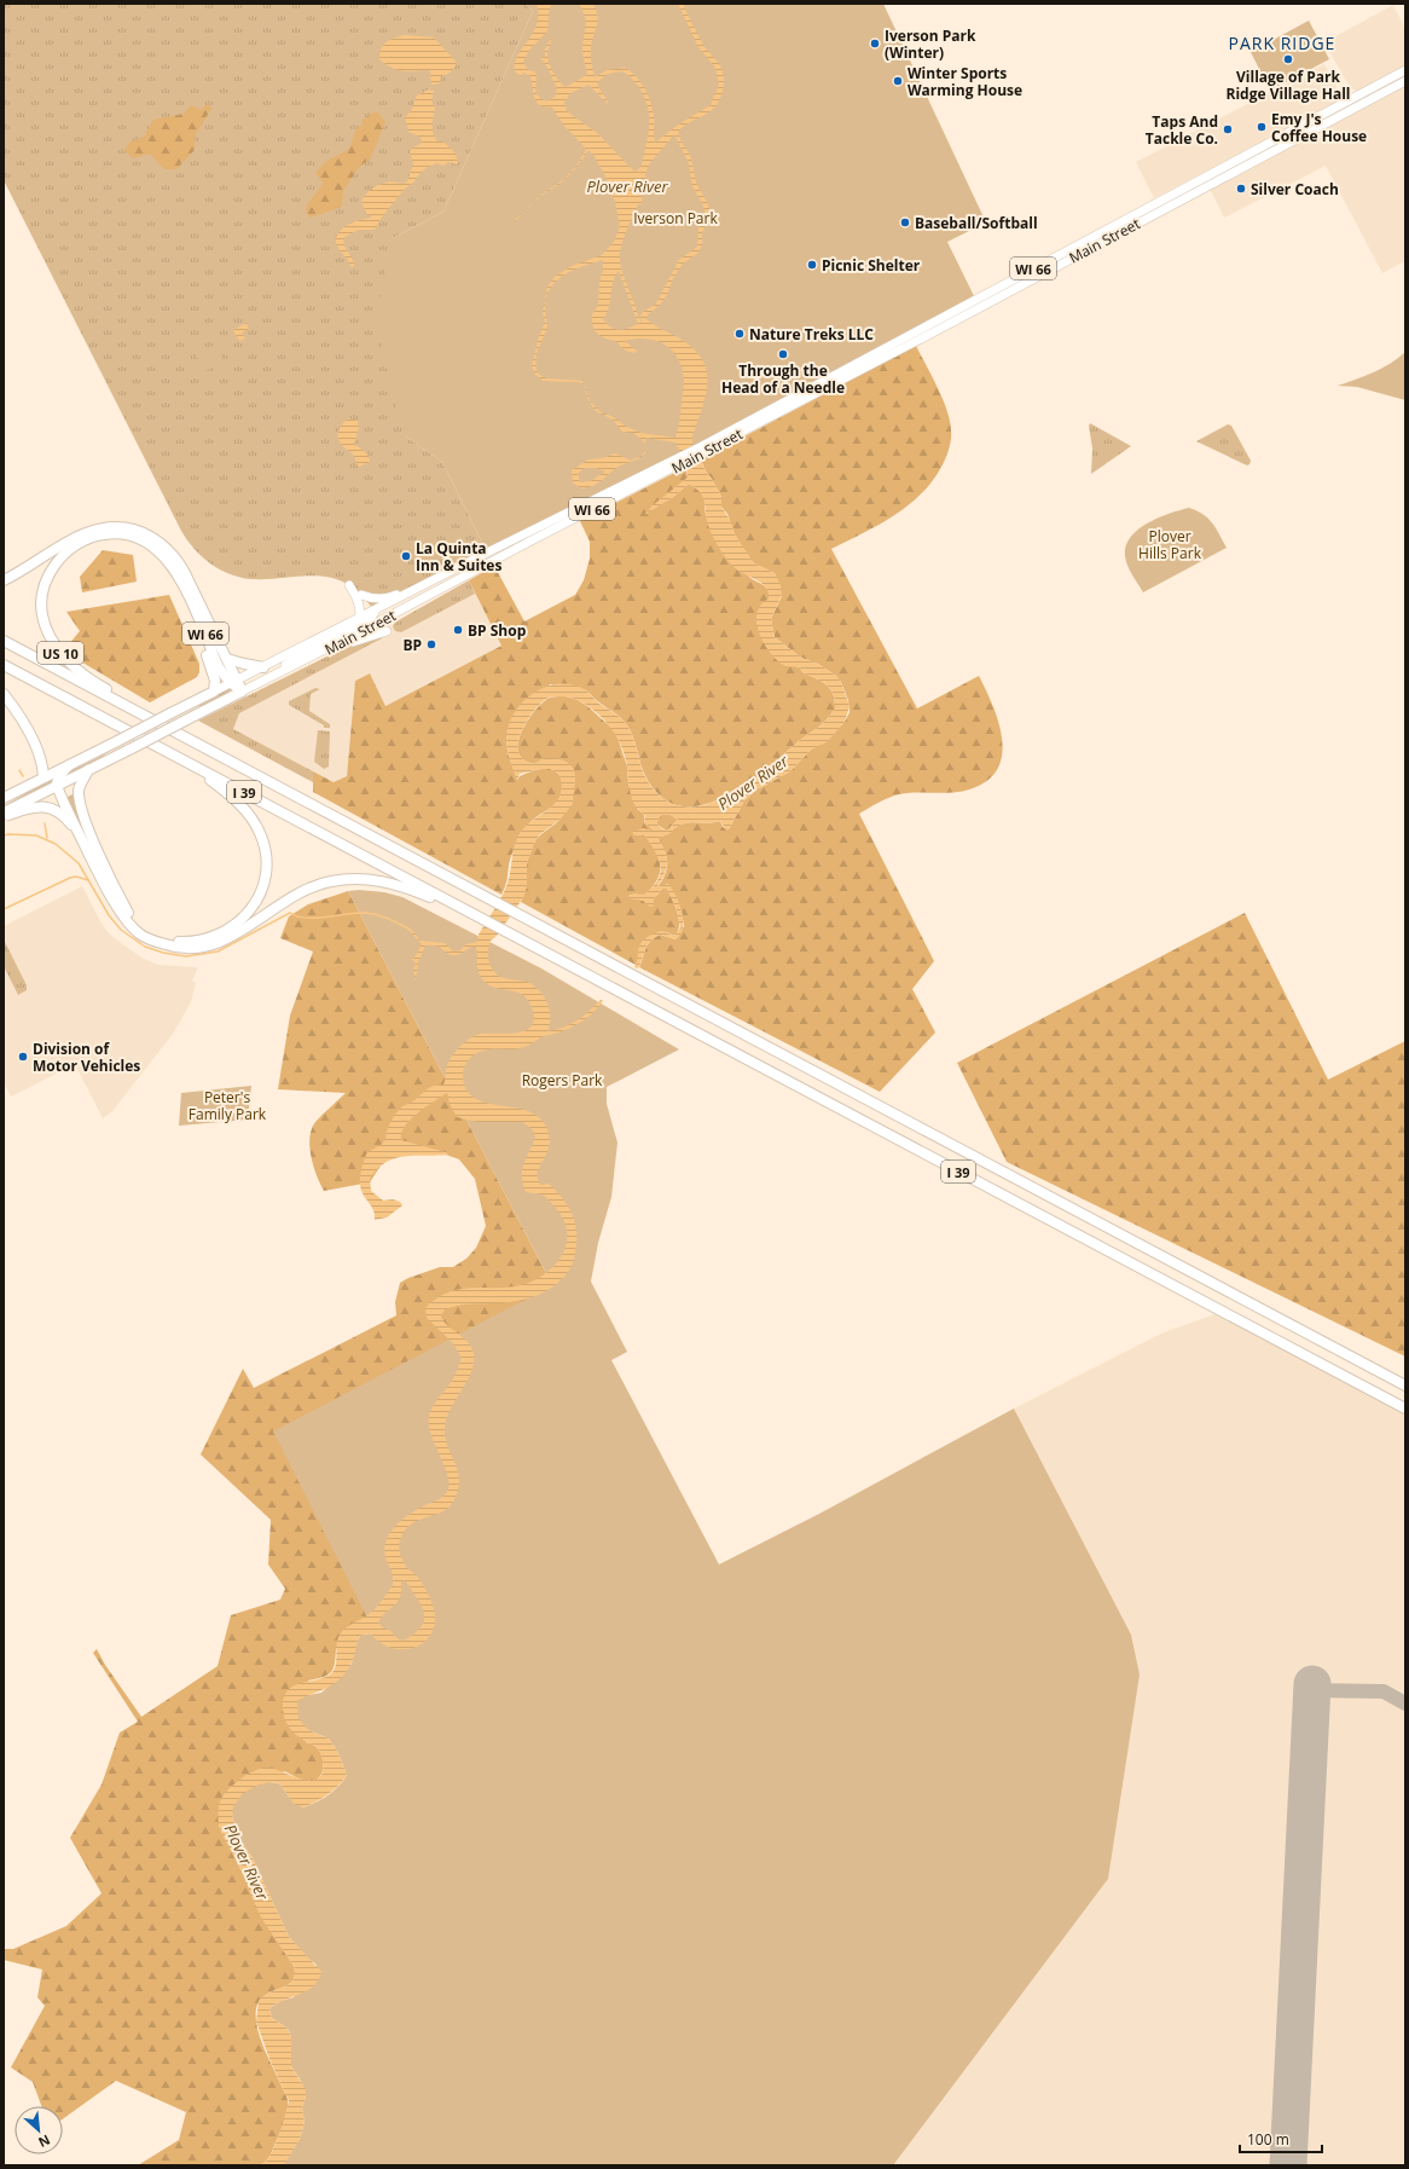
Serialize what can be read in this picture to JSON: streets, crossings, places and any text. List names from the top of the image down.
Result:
{
  "streets": {
    "highway": [
      "Main Street",
      "WI 66",
      "US 10",
      "I 39"
    ]
  },
  "crossings": [
    ["Main Street", "WI 66"],
    ["Main Street", "US 10"],
    ["WI 66", "US 10"],
    ["US 10", "I 39"]
  ],
  "districts": ["PARK RIDGE"],
  "water": ["Plover River"],
  "parks": [
    "Iverson Park",
    "Plover Hills Park",
    "Rogers Park",
    "Peter's Family Park"
  ],
  "places": [
    "Iverson Park (Winter)",
    "Village of Park Ridge Village Hall",
    "Winter Sports Warming House",
    "Emy J's Coffee House",
    "Taps And Tackle Co.",
    "Silver Coach",
    "Baseball/Softball",
    "Picnic Shelter",
    "Nature Treks LLC",
    "Through the Head of a Needle",
    "La Quinta Inn & Suites",
    "BP Shop",
    "BP",
    "Division of Motor Vehicles"
  ],
  "scale_bar": "100 m",
  "north": "bottom right"
}
